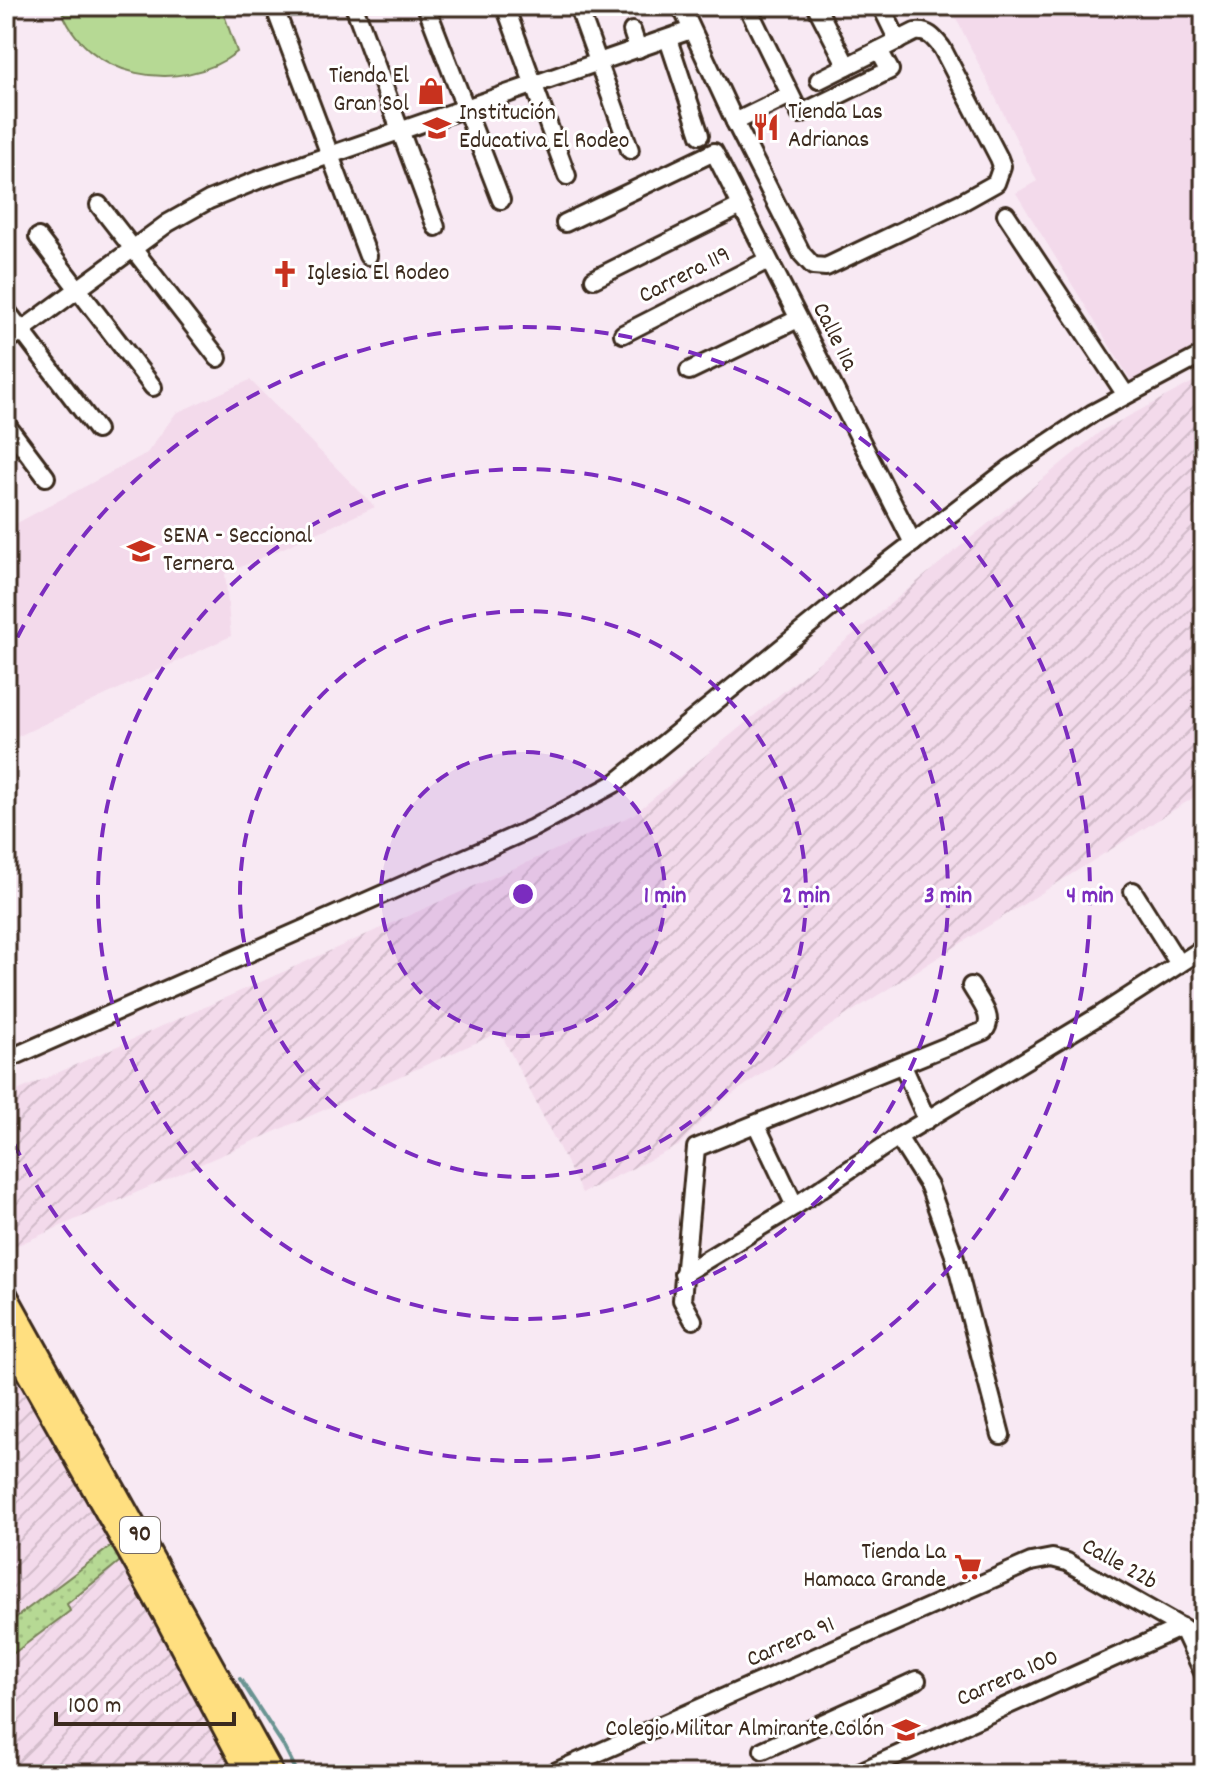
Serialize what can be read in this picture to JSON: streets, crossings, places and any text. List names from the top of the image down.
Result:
{
  "streets": {
    "highway": ["90"],
    "street": [
      "Carrera 119",
      "Calle 11a",
      "Calle 22b",
      "Carrera 91",
      "Carrera 100"
    ]
  },
  "crossings": [
    ["Carrera 119", "Calle 11a"],
    ["Calle 22b", "Carrera 91"],
    ["Calle 22b", "Carrera 100"]
  ],
  "places": {
    "shop": ["Tienda El Gran Sol"],
    "restaurant": ["Tienda Las Adrianas"],
    "school or university": ["Institución Educativa El Rodeo", "SENA - Seccional Ternera", "Colegio Militar Almirante Colón"],
    "church": ["Iglesia El Rodeo"],
    "supermarket": ["Tienda La Hamaca Grande"]
  },
  "scale_bar": "100 m",
  "rings": [
    "1 min",
    "2 min",
    "3 min",
    "4 min"
  ]
}
